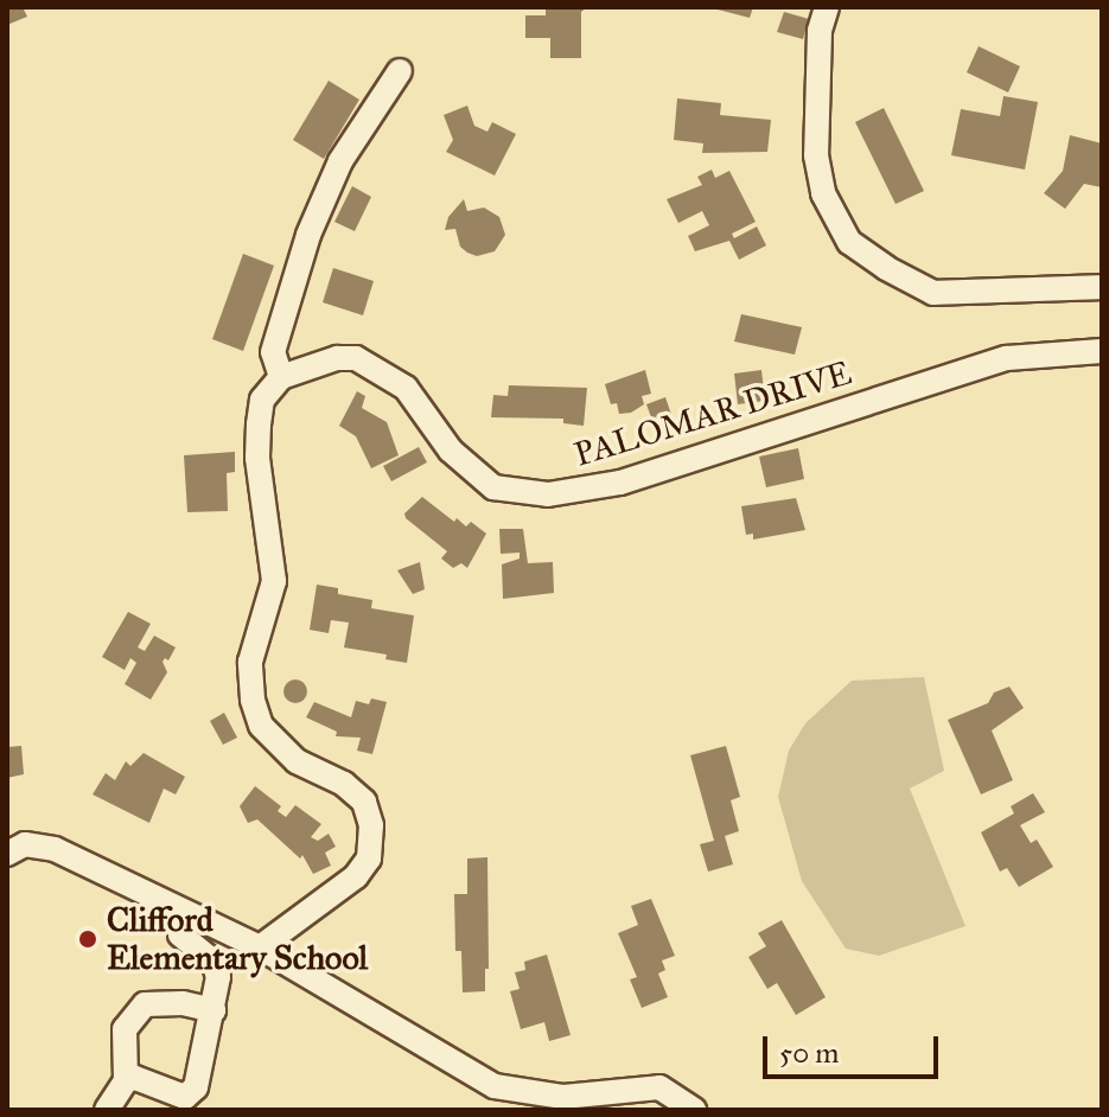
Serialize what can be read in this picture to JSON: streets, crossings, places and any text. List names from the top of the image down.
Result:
{
  "streets": {
    "street": ["PALOMAR DRIVE"]
  },
  "places": ["Clifford Elementary School"],
  "scale_bar": "50 m"
}
